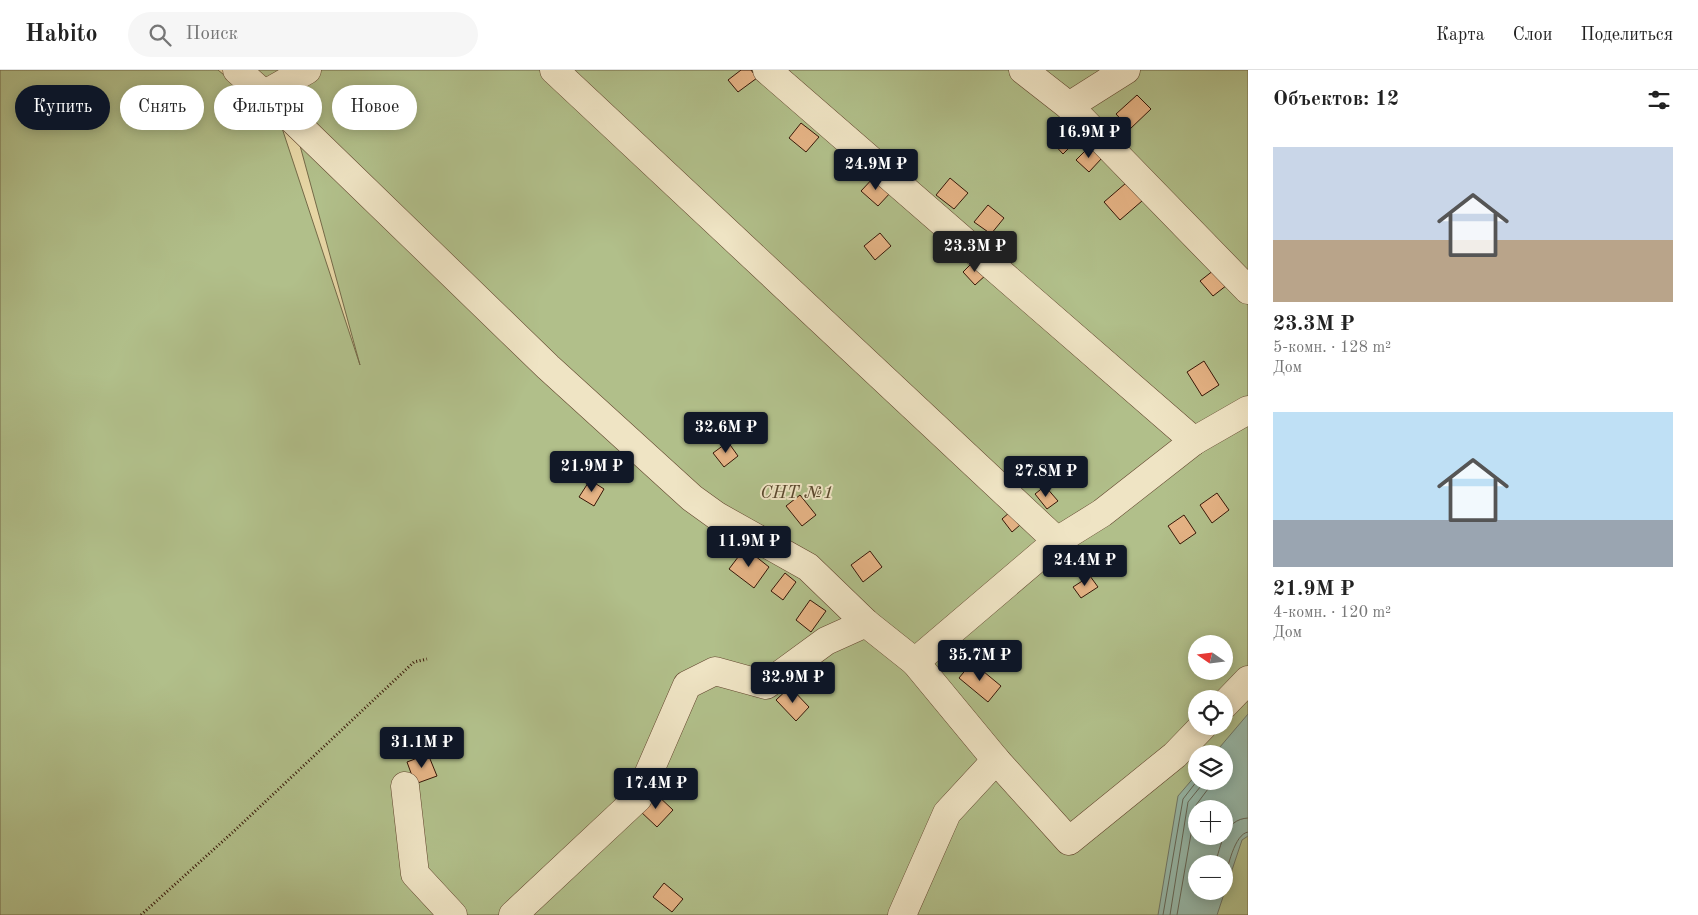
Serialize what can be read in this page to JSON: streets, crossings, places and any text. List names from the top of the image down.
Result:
{
  "parks": ["СНТ №1"],
  "north": "left",
  "page": {
    "header": "Habito",
    "search": "Поиск",
    "nav": ["Карта", "Слои", "Поделиться"],
    "heading": "Объектов: 12",
    "chip": [
      "Купить",
      "Снять",
      "Фильтры",
      "Новое"
    ],
    "price": [
      "16.9M ₽",
      "24.9M ₽",
      "23.3M ₽",
      "32.6M ₽",
      "21.9M ₽",
      "27.8M ₽",
      "11.9M ₽",
      "24.4M ₽",
      "35.7M ₽",
      "32.9M ₽",
      "31.1M ₽",
      "17.4M ₽"
    ],
    "list": [
      {
        "name": "23.3M ₽",
        "note": "5-комн. · 128 m² · Дом"
      },
      {
        "name": "21.9M ₽",
        "note": "4-комн. · 120 m² · Дом"
      }
    ],
    "map_buttons": ["+", "−"]
  }
}
